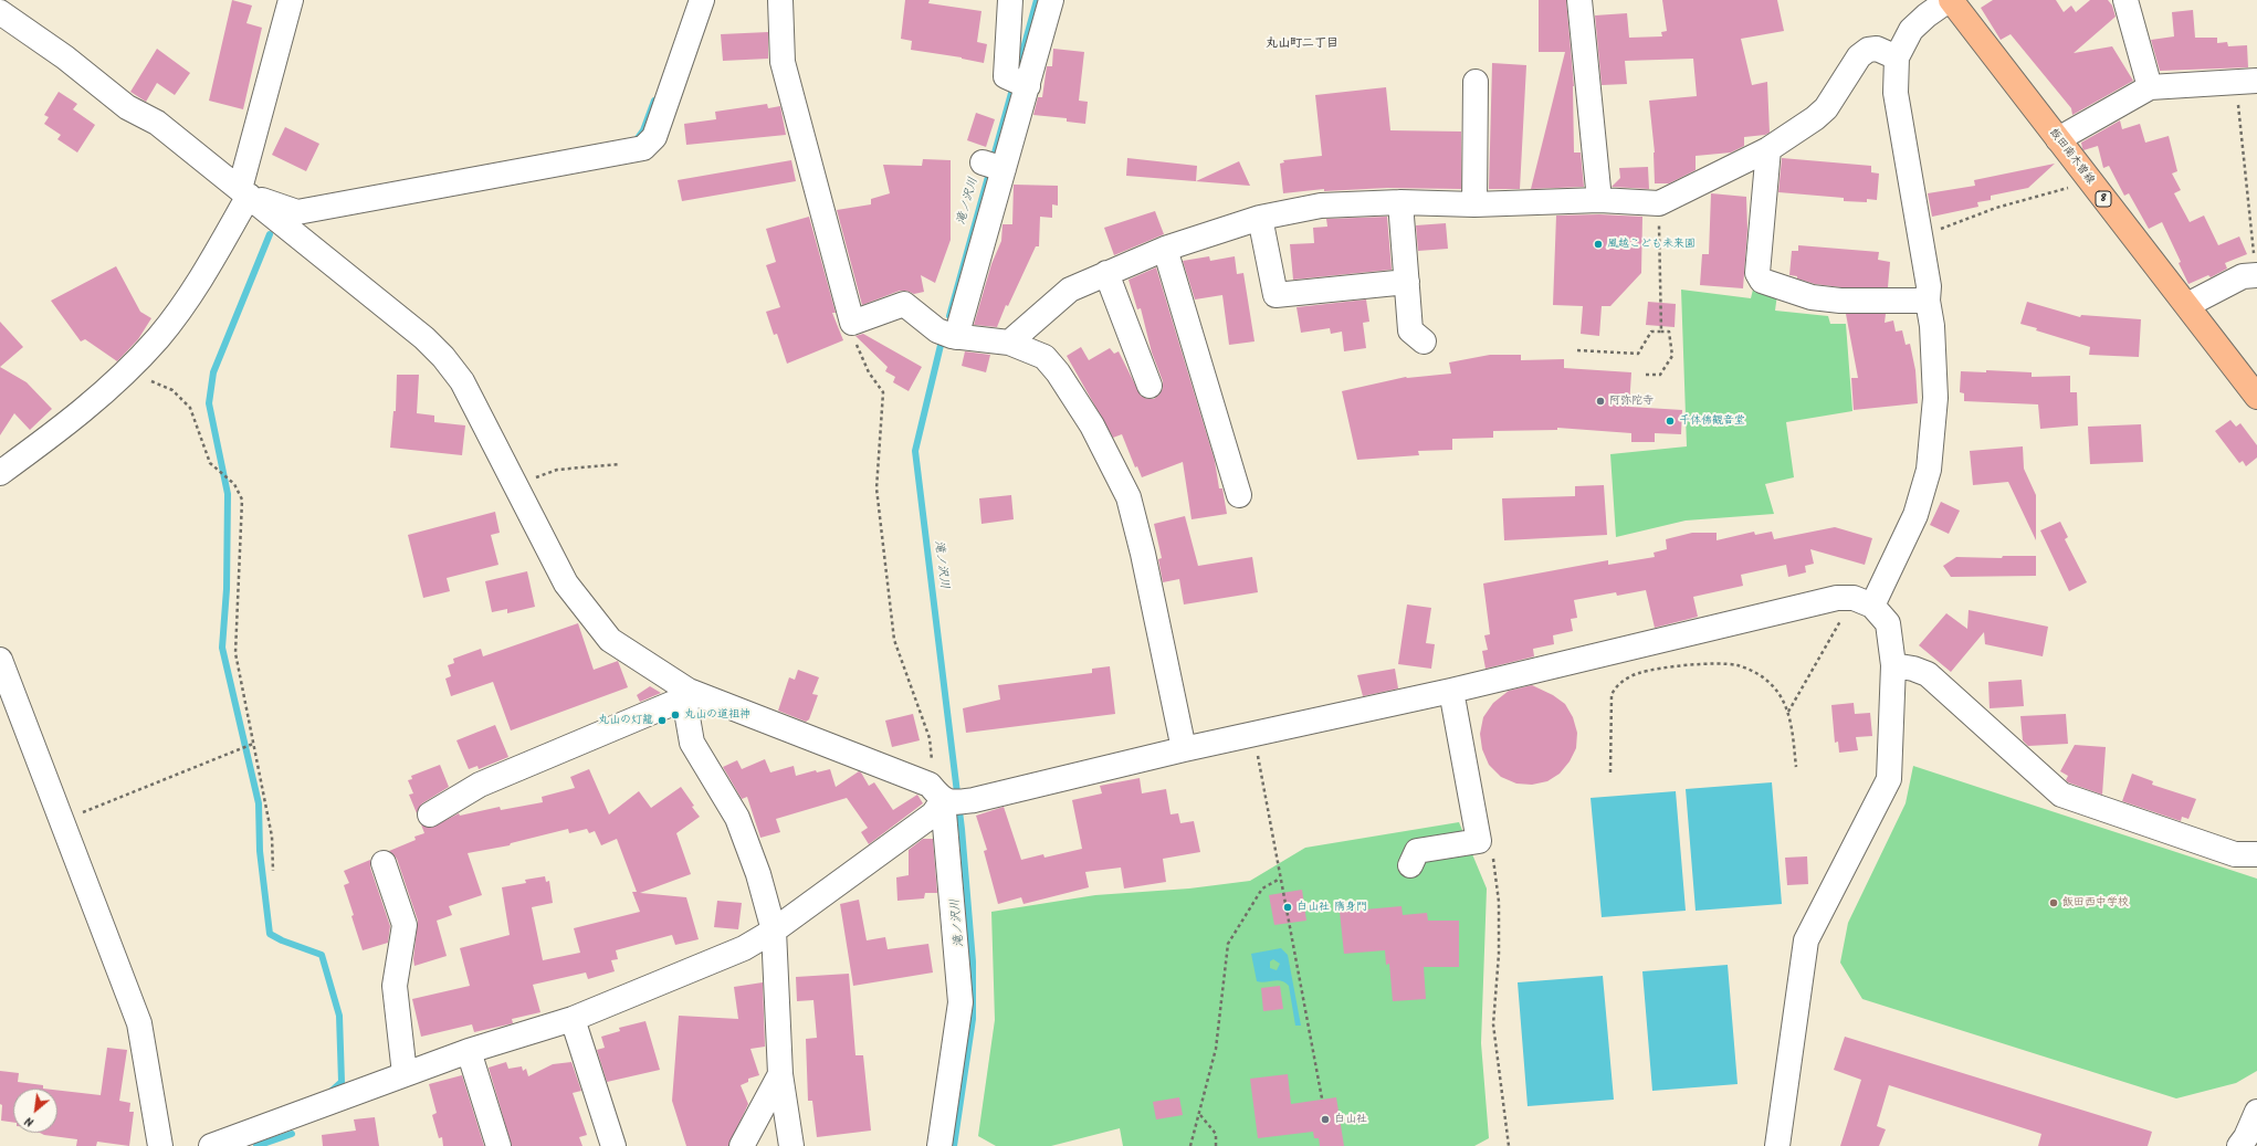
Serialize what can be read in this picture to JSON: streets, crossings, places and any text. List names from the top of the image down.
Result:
{
  "streets": {
    "main road": ["飯田南木曽線", "8"]
  },
  "districts": ["丸山町二丁目"],
  "water": ["滝ノ沢川"],
  "places": [
    "風越こども未来園",
    "阿弥陀寺",
    "千体佛観音堂",
    "丸山の道祖神",
    "丸山の灯籠",
    "飯田西中学校",
    "白山社 隋身門",
    "白山社"
  ],
  "north": "bottom left"
}
